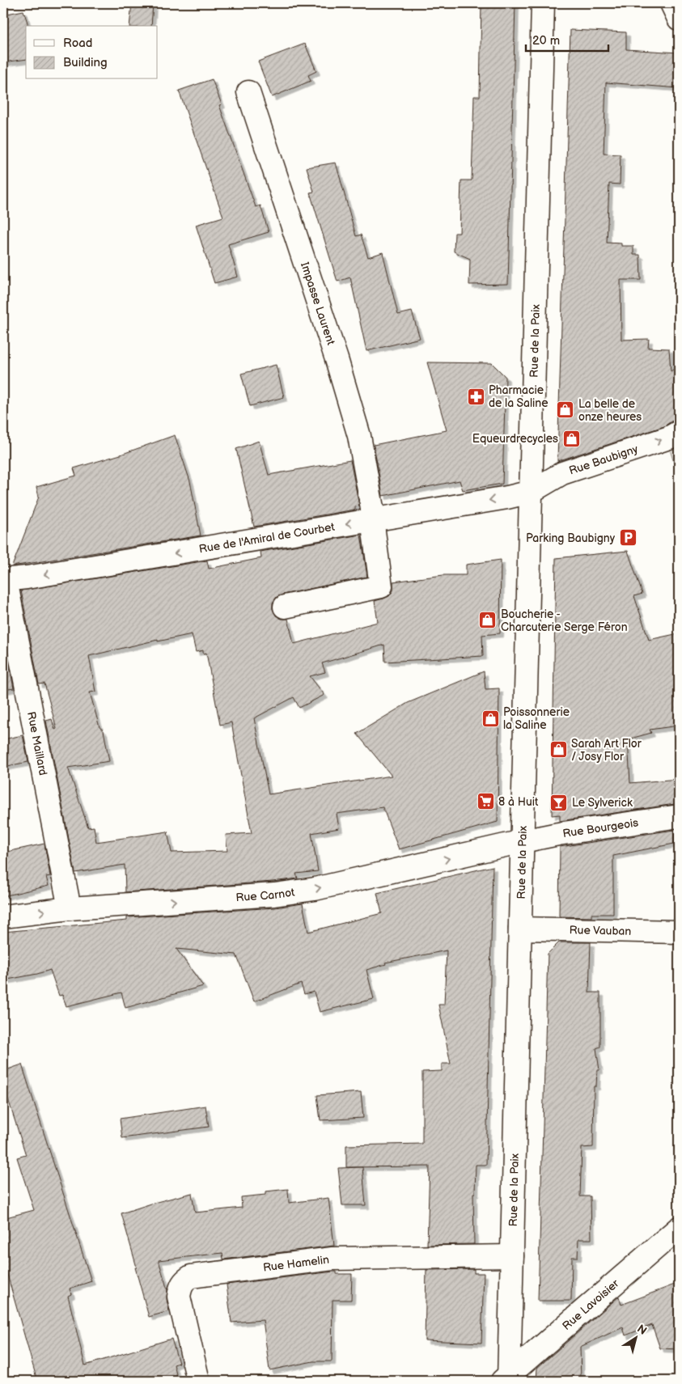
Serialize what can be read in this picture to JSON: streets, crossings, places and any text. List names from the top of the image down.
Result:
{
  "streets": {
    "street": [
      "Impasse Laurent",
      "Rue de la Paix",
      "Rue Baubigny",
      "Rue de l'Amiral de Courbet",
      "Rue Maillard",
      "Rue Bourgeois",
      "Rue Carnot",
      "Rue Vauban",
      "Rue Hamelin",
      "Rue Lavoisier"
    ]
  },
  "crossings": [
    ["Impasse Laurent", "Rue de l'Amiral de Courbet"],
    ["Rue de la Paix", "Rue Baubigny"],
    ["Rue de la Paix", "Rue de l'Amiral de Courbet"],
    ["Rue de la Paix", "Rue Bourgeois"],
    ["Rue de la Paix", "Rue Carnot"],
    ["Rue de la Paix", "Rue Vauban"],
    ["Rue de la Paix", "Rue Hamelin"],
    ["Rue de la Paix", "Rue Lavoisier"],
    ["Rue Baubigny", "Rue de l'Amiral de Courbet"],
    ["Rue de l'Amiral de Courbet", "Rue Maillard"],
    ["Rue Maillard", "Rue Carnot"],
    ["Rue Bourgeois", "Rue Carnot"]
  ],
  "one_way": ["Rue Baubigny", "Rue de l'Amiral de Courbet", "Rue Carnot"],
  "places": {
    "pharmacy": ["Pharmacie de la Saline"],
    "shop": [
      "La belle de onze heures",
      "Equeurdrecycles",
      "Boucherie - Charcuterie Serge Féron",
      "Poissonnerie la Saline",
      "Sarah Art Flor / Josy Flor"
    ],
    "parking": ["Parking Baubigny"],
    "supermarket": ["8 à Huit"],
    "bar": ["Le Sylverick"]
  },
  "legend": ["Road", "Building"],
  "scale_bar": "20 m",
  "north": "top right"
}
